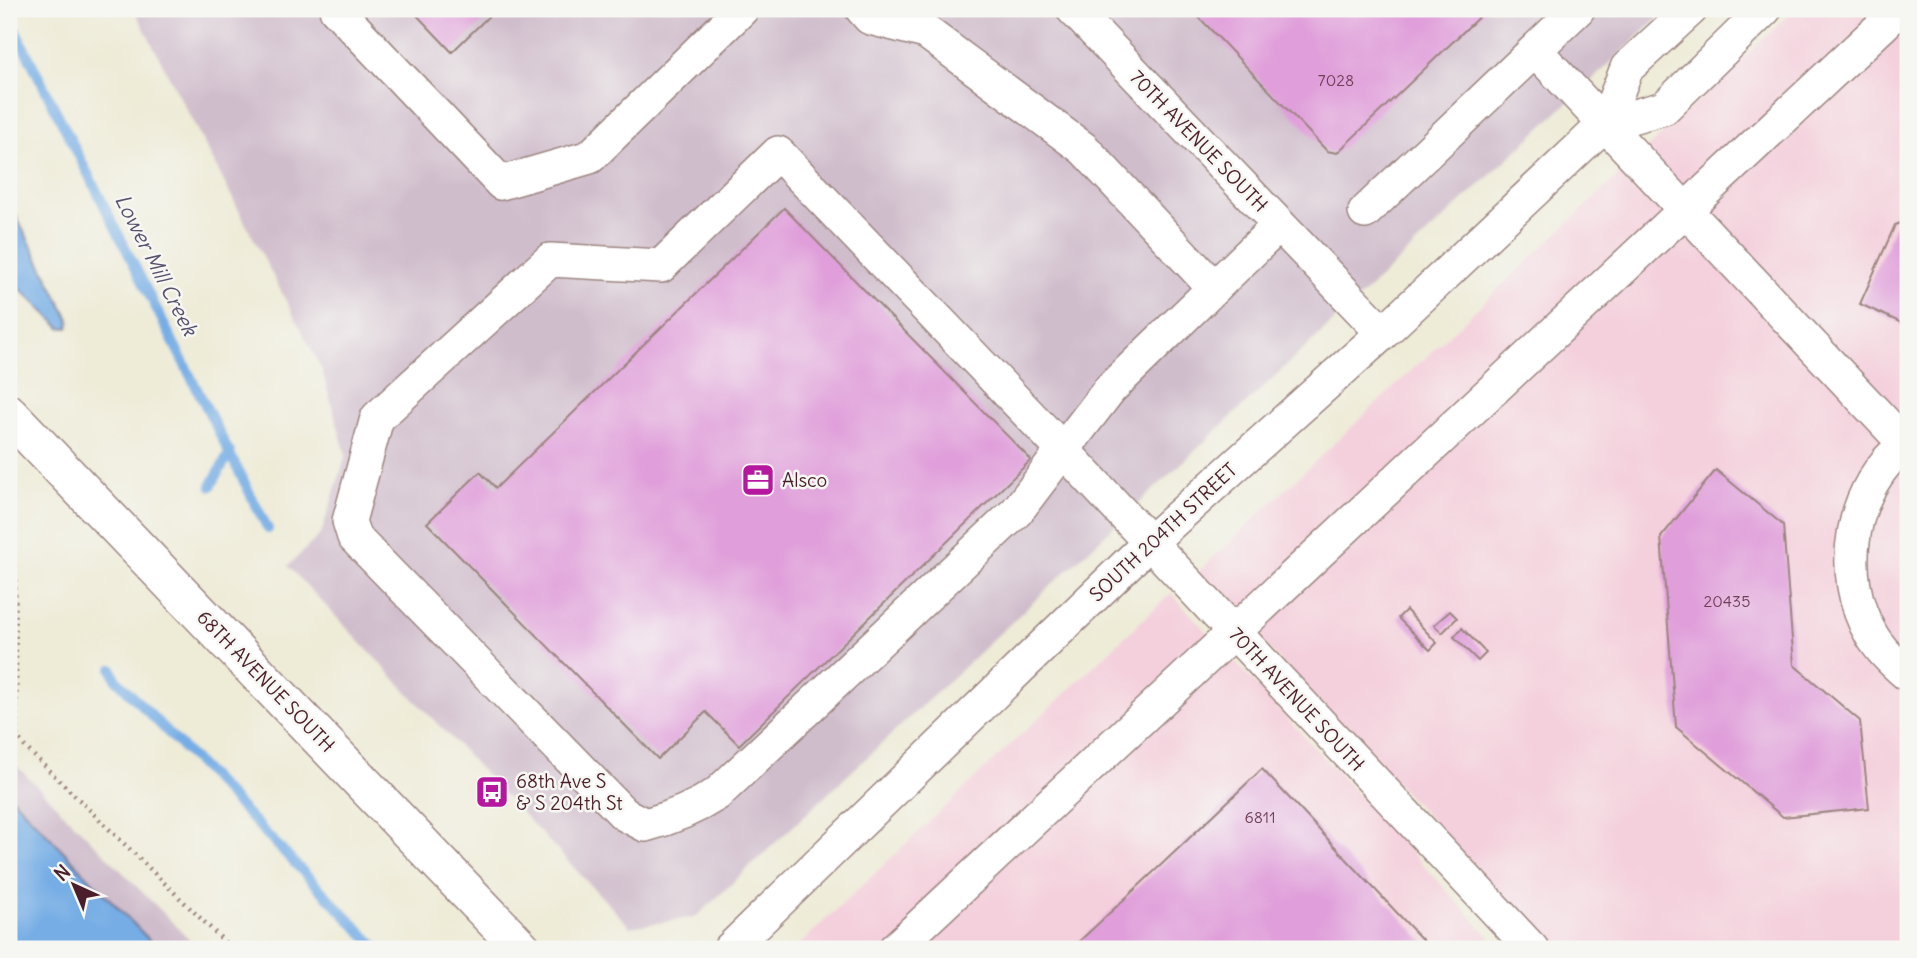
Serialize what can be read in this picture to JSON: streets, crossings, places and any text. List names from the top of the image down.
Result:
{
  "streets": {
    "main road": ["68TH AVENUE SOUTH"],
    "street": ["70TH AVENUE SOUTH", "SOUTH 204TH STREET"]
  },
  "crossings": [
    ["70TH AVENUE SOUTH", "SOUTH 204TH STREET"]
  ],
  "water": ["Lower Mill Creek"],
  "places": {
    "office": ["Alsco"],
    "bus stop": ["68th Ave S & S 204th St"]
  },
  "house_numbers": ["7028", "20435", "6811"],
  "north": "top left"
}
